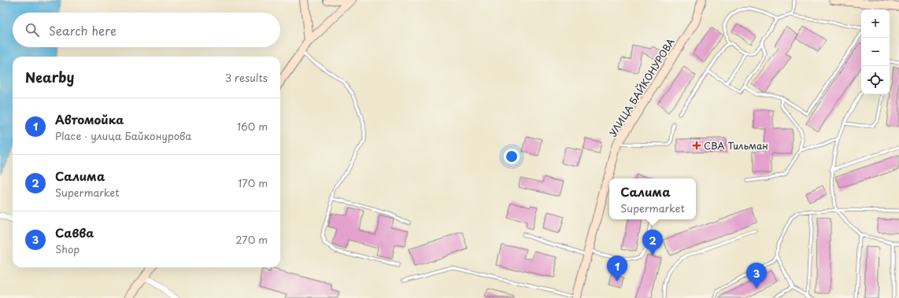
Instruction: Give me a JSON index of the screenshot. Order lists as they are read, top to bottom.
{
  "streets": {
    "street": ["УЛИЦА БАЙКОНУРОВА"]
  },
  "places": {
    "health": ["СВА Тильман"]
  },
  "page": {
    "map_buttons": ["+", "−"],
    "search": "Search here",
    "heading": ["Nearby", "3 results"],
    "list": [
      {
        "mark": "1",
        "name": "Автомойка",
        "note": "Place · улица Байконурова",
        "value": "160 m"
      },
      {
        "mark": "2",
        "name": "Салима",
        "note": "Supermarket",
        "value": "170 m"
      },
      {
        "mark": "3",
        "name": "Савва",
        "note": "Shop",
        "value": "270 m"
      }
    ],
    "popup": ["Салима", "Supermarket"],
    "pins": ["2", "1", "3"]
  }
}
